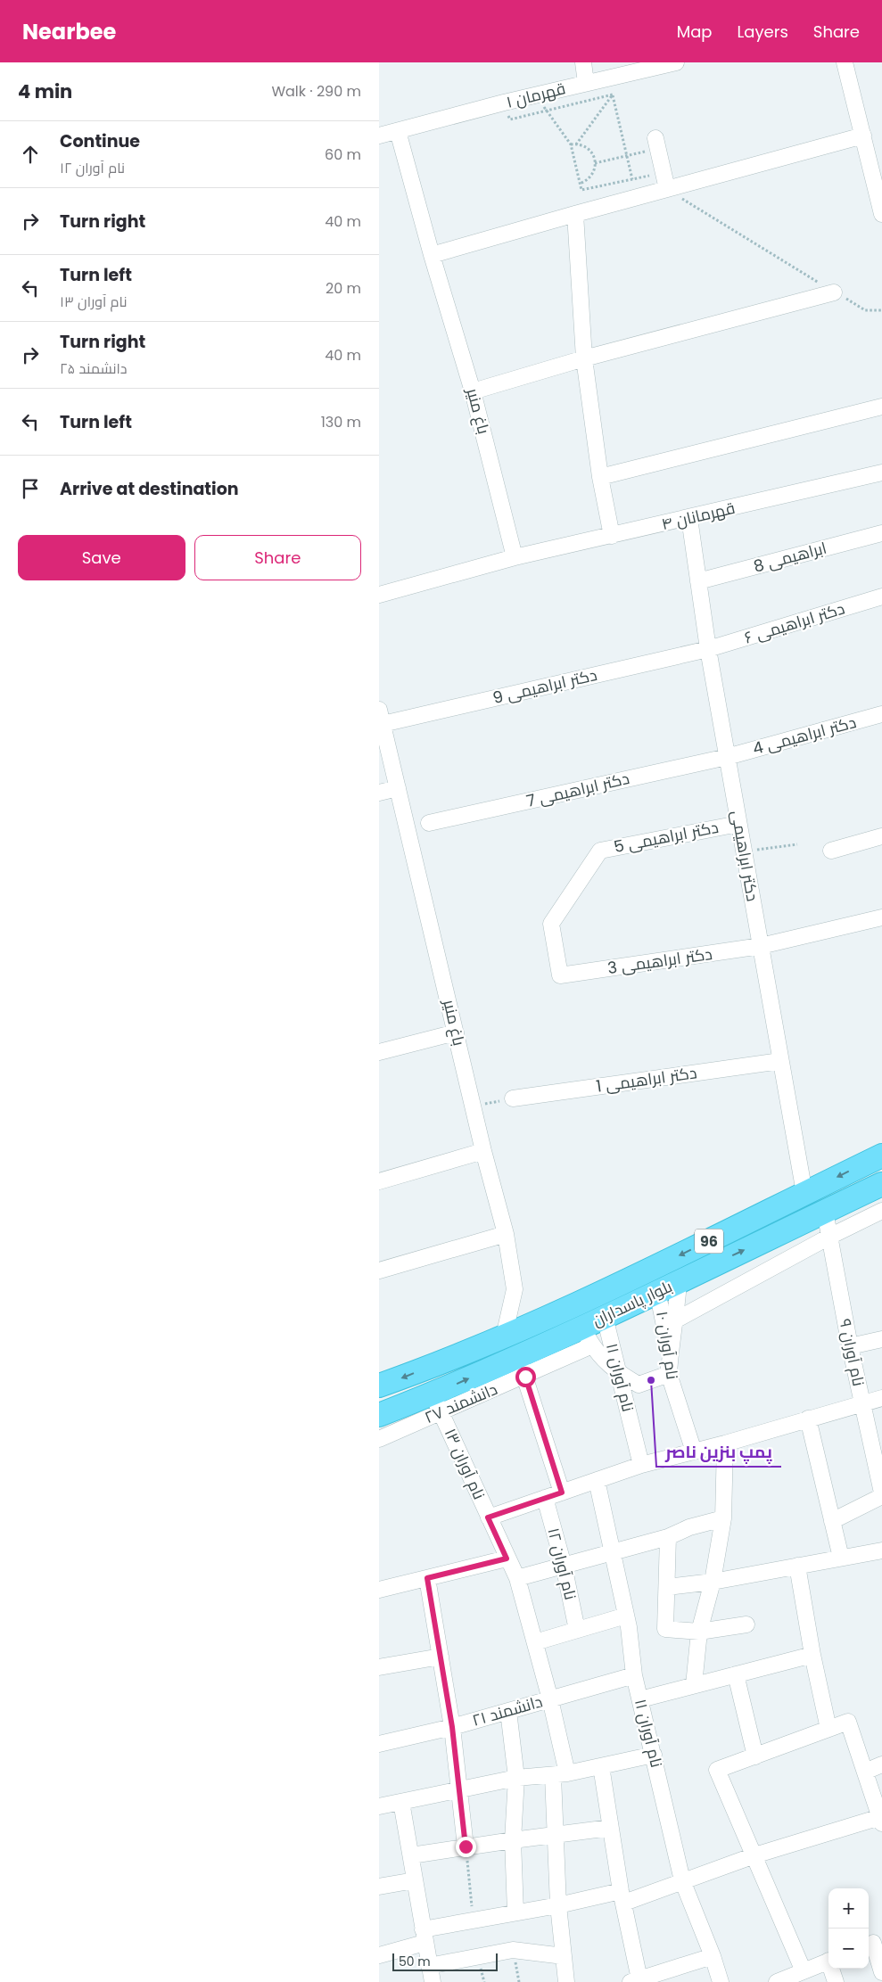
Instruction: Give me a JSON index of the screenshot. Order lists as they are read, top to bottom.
{
  "streets": {
    "highway": ["96", "بلوار پاسداران"],
    "street": [
      "قهرمان ۱",
      "باغ منیر",
      "قهرمانان ۴",
      "ابراهیمی 8",
      "دکتر ابراهیمی ۶",
      "دکتر ابراهیمی 9",
      "دکتر ابراهیمی 4",
      "دکتر ابراهیمی 7",
      "دکتر ابراهیمی 5",
      "دکتر ابراهیمی",
      "دکتر ابراهیمی 3",
      "دکتر ابراهیمی 1",
      "نام آوران ۱۰",
      "نام آوران ۹",
      "نام آوران ۱۱",
      "دانشمند ۲۷",
      "نام آوران ۱۳",
      "نام آوران ۱۲",
      "دانشمند ۲۱"
    ]
  },
  "crossings": [
    ["قهرمان ۱", "باغ منیر"],
    ["باغ منیر", "قهرمانان ۴"],
    ["باغ منیر", "دکتر ابراهیمی 9"],
    ["باغ منیر", "بلوار پاسداران"],
    ["قهرمانان ۴", "دکتر ابراهیمی"],
    ["ابراهیمی 8", "دکتر ابراهیمی"],
    ["دکتر ابراهیمی ۶", "دکتر ابراهیمی 9"],
    ["دکتر ابراهیمی ۶", "دکتر ابراهیمی"],
    ["دکتر ابراهیمی 9", "دکتر ابراهیمی"],
    ["دکتر ابراهیمی 4", "دکتر ابراهیمی 7"],
    ["دکتر ابراهیمی 4", "دکتر ابراهیمی"],
    ["دکتر ابراهیمی 7", "دکتر ابراهیمی"],
    ["دکتر ابراهیمی 5", "دکتر ابراهیمی"],
    ["دکتر ابراهیمی 5", "دکتر ابراهیمی 3"],
    ["دکتر ابراهیمی", "دکتر ابراهیمی 3"],
    ["دکتر ابراهیمی", "دکتر ابراهیمی 1"],
    ["دکتر ابراهیمی", "بلوار پاسداران"],
    ["بلوار پاسداران", "نام آوران ۱۰"],
    ["بلوار پاسداران", "نام آوران ۹"],
    ["بلوار پاسداران", "نام آوران ۱۱"],
    ["بلوار پاسداران", "دانشمند ۲۷"],
    ["بلوار پاسداران", "نام آوران ۱۳"],
    ["نام آوران ۱۱", "دانشمند ۲۱"],
    ["دانشمند ۲۷", "نام آوران ۱۳"],
    ["نام آوران ۱۳", "دانشمند ۲۱"]
  ],
  "places": ["پمپ بنزین ناصر"],
  "scale_bar": "50 m",
  "page": {
    "header": "Nearbee",
    "nav": ["Map", "Layers", "Share"],
    "heading": ["4 min", "Walk · 290 m"],
    "list": [
      ["Continue", "نام آوران ۱۲", "60 m"],
      ["Turn right", "40 m"],
      ["Turn left", "نام آوران ۱۳", "20 m"],
      ["Turn right", "دانشمند ۲۵", "40 m"],
      ["Turn left", "130 m"],
      "Arrive at destination"
    ],
    "buttons": ["Save", "Share"],
    "map_buttons": ["+", "−"],
    "scale": "50 m"
  }
}
